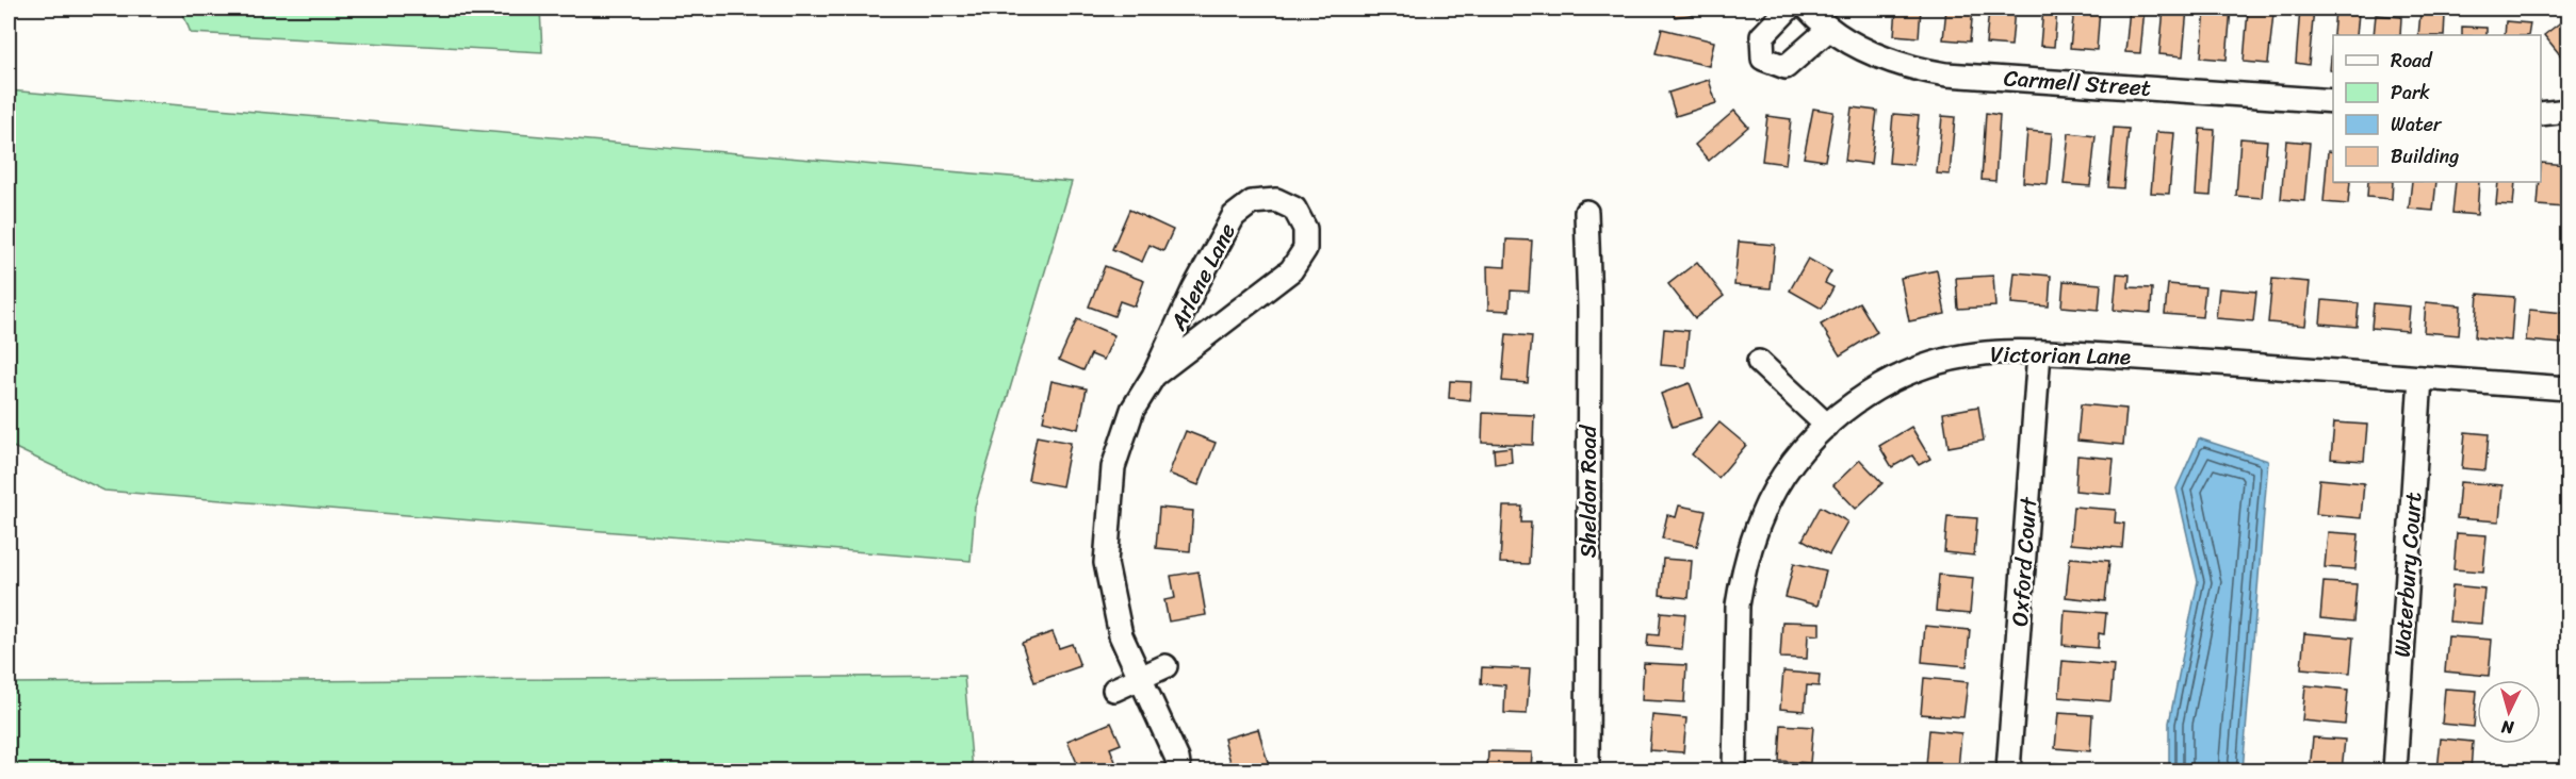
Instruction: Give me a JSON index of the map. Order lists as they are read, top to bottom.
{
  "streets": {
    "street": [
      "Carmell Street",
      "Arlene Lane",
      "Victorian Lane",
      "Sheldon Road",
      "Oxford Court",
      "Waterbury Court"
    ]
  },
  "crossings": [
    ["Victorian Lane", "Oxford Court"],
    ["Victorian Lane", "Waterbury Court"]
  ],
  "legend": [
    "Road",
    "Park",
    "Water",
    "Building"
  ],
  "north": "bottom"
}
